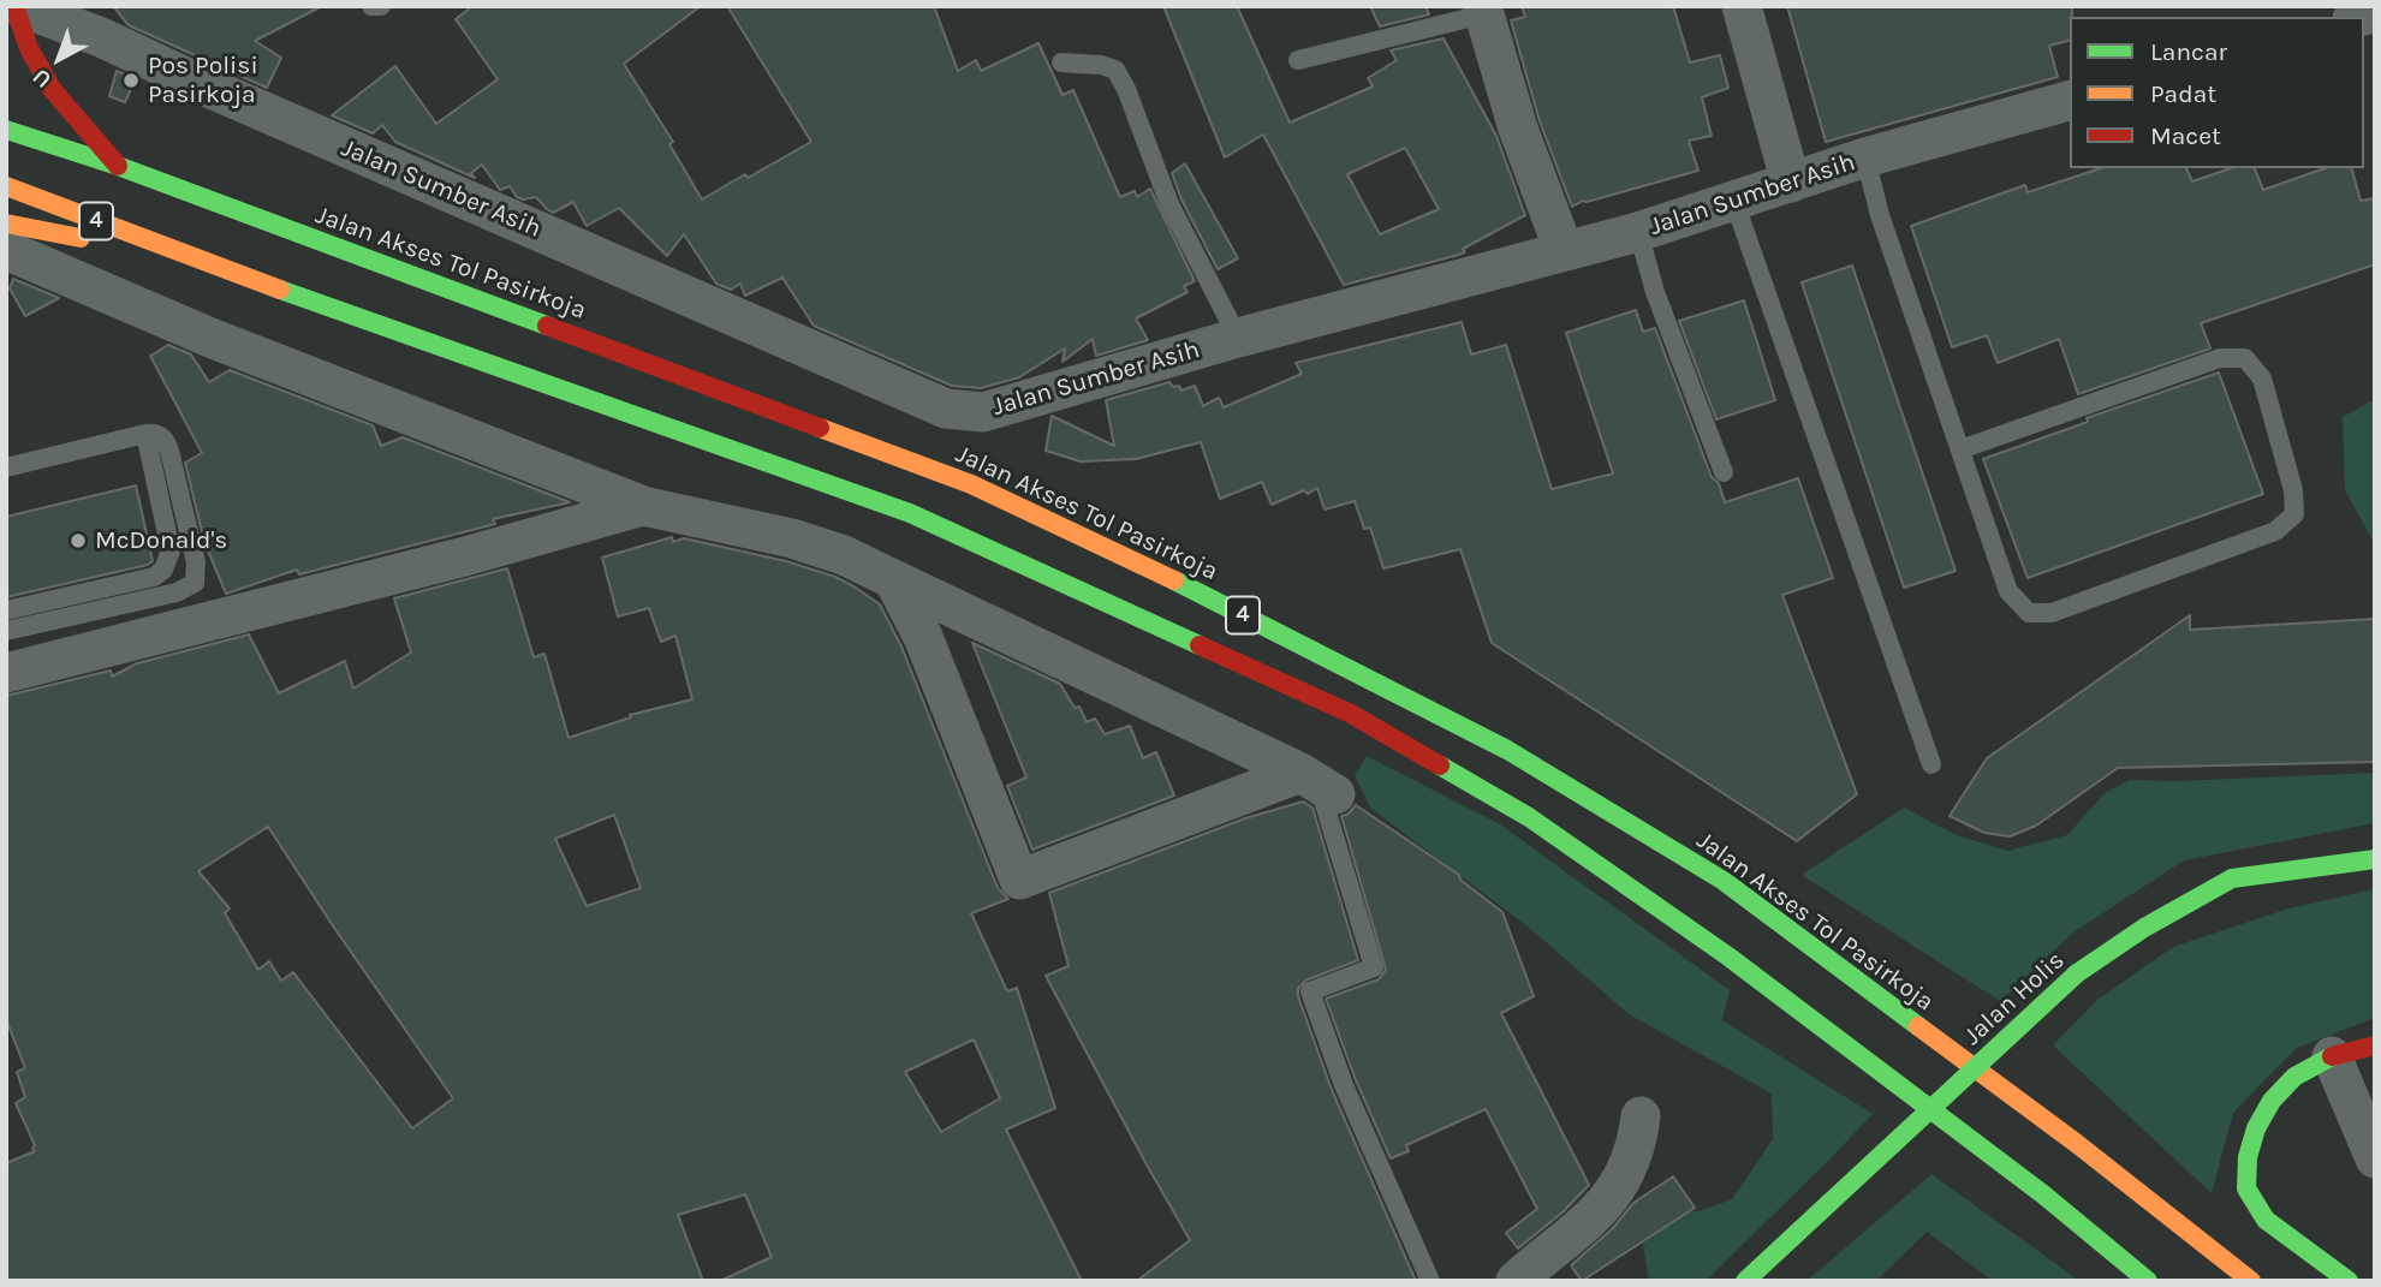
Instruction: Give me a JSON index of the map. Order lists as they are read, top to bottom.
{
  "streets": {
    "main road": ["4", "Jalan Akses Tol Pasirkoja", "Jalan Holis"],
    "street": ["Jalan Sumber Asih"]
  },
  "places": ["Pos Polisi Pasirkoja", "McDonald's"],
  "legend": ["Lancar", "Padat", "Macet"],
  "north": "bottom left"
}
